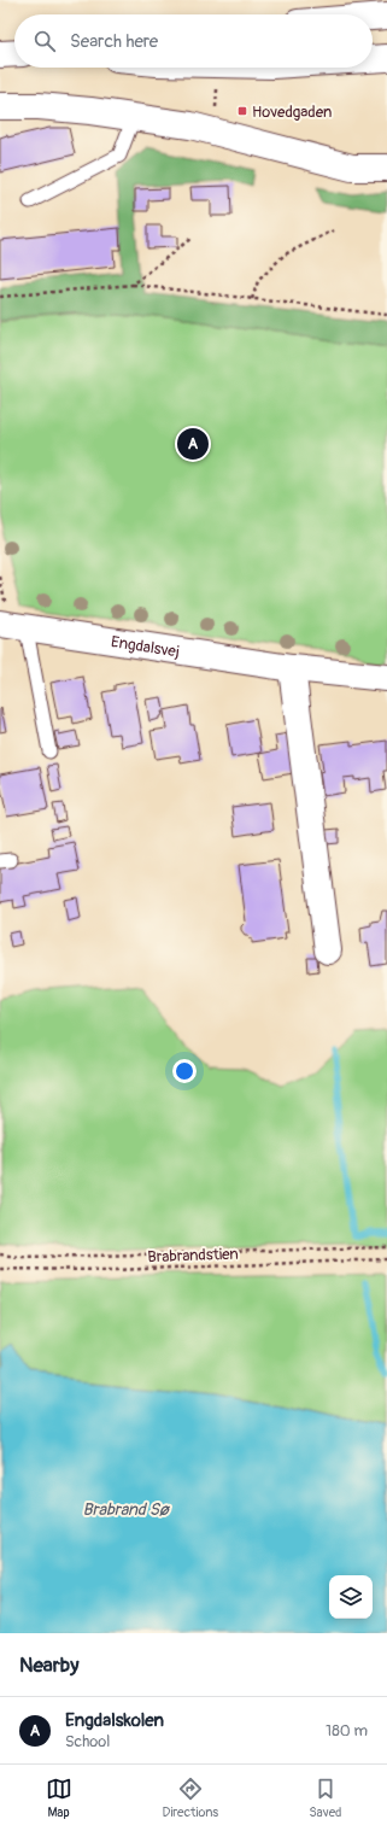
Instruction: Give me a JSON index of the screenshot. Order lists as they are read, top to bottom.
{
  "streets": {
    "street": ["Engdalsvej"],
    "path": ["Brabrandstien"]
  },
  "water": ["Brabrand Sø"],
  "places": {
    "transit": ["Hovedgaden"]
  },
  "page": {
    "search": "Search here",
    "pins": "A",
    "heading": "Nearby",
    "list": [
      {
        "mark": "A",
        "name": "Engdalskolen",
        "note": "School",
        "value": "180 m"
      }
    ],
    "nav": ["Map", "Directions", "Saved"]
  }
}
